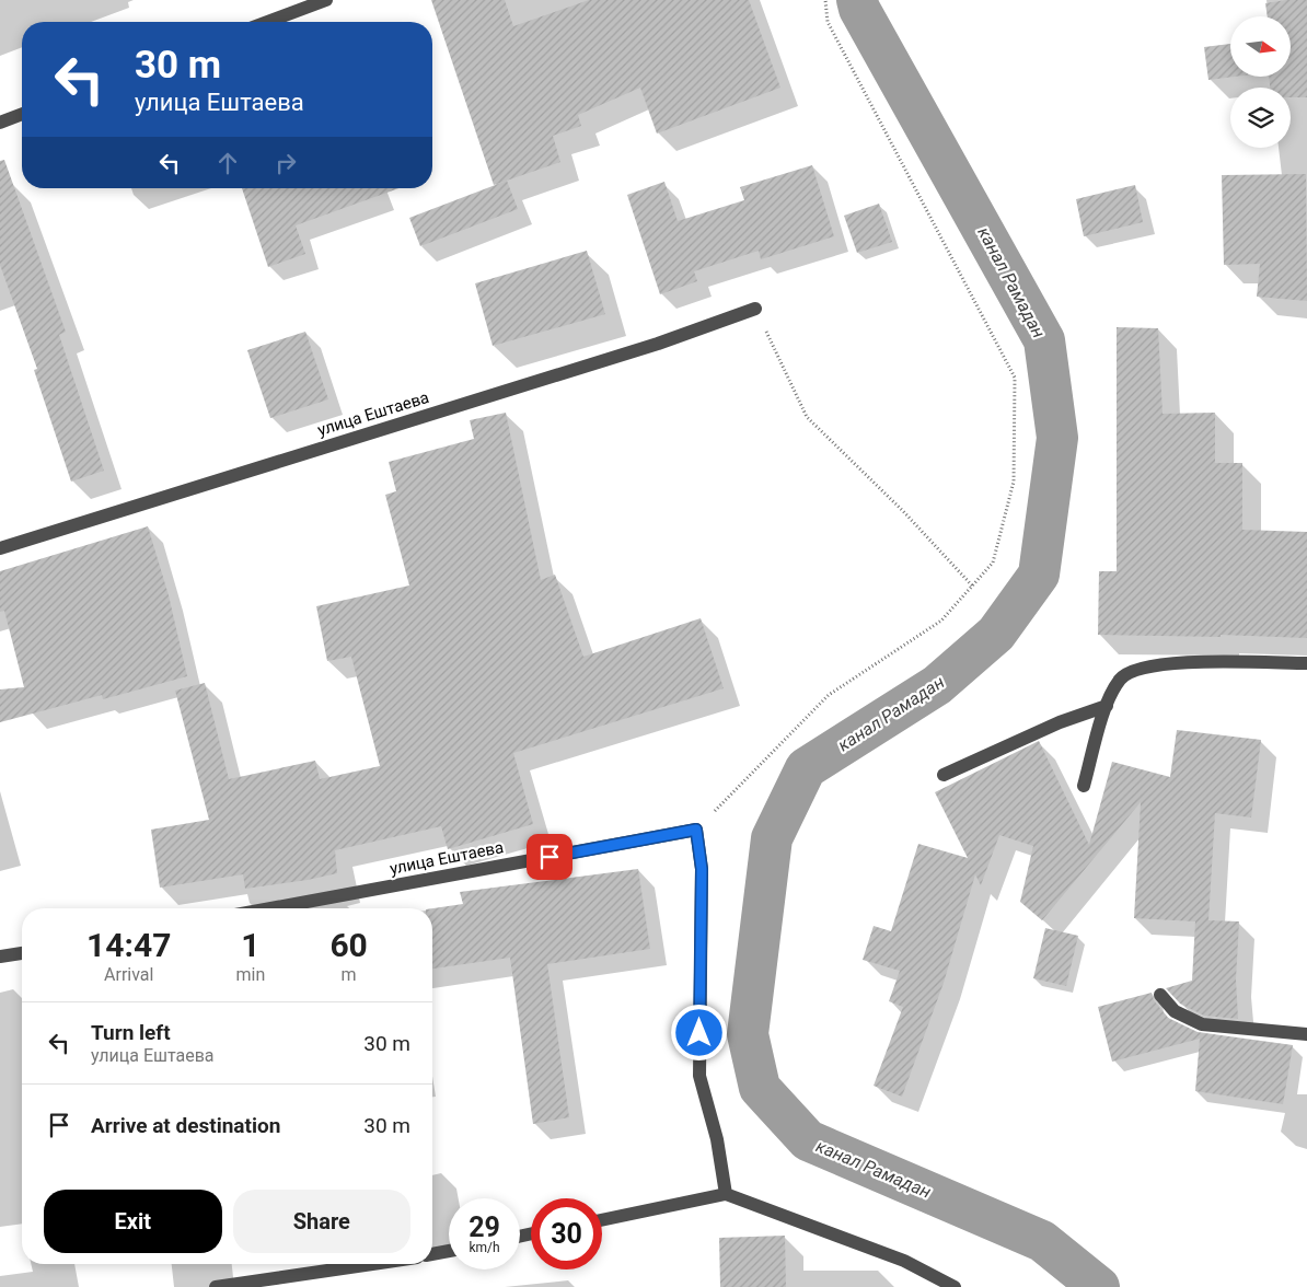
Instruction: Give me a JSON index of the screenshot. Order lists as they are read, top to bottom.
{
  "streets": {
    "street": ["улица Ештаева"]
  },
  "water": ["канал Рамадан"],
  "north": "right",
  "page": {
    "turn": ["30 m", "улица Ештаева"],
    "eta": [
      "14:47",
      "Arrival",
      "1",
      "min",
      "60",
      "m"
    ],
    "list": [
      {
        "name": "Turn left",
        "note": "улица Ештаева",
        "value": "30 m"
      },
      {
        "name": "Arrive at destination",
        "value": "30 m"
      }
    ],
    "buttons": ["Exit", "Share"],
    "speed": "29 km/h",
    "limit": "30"
  }
}
